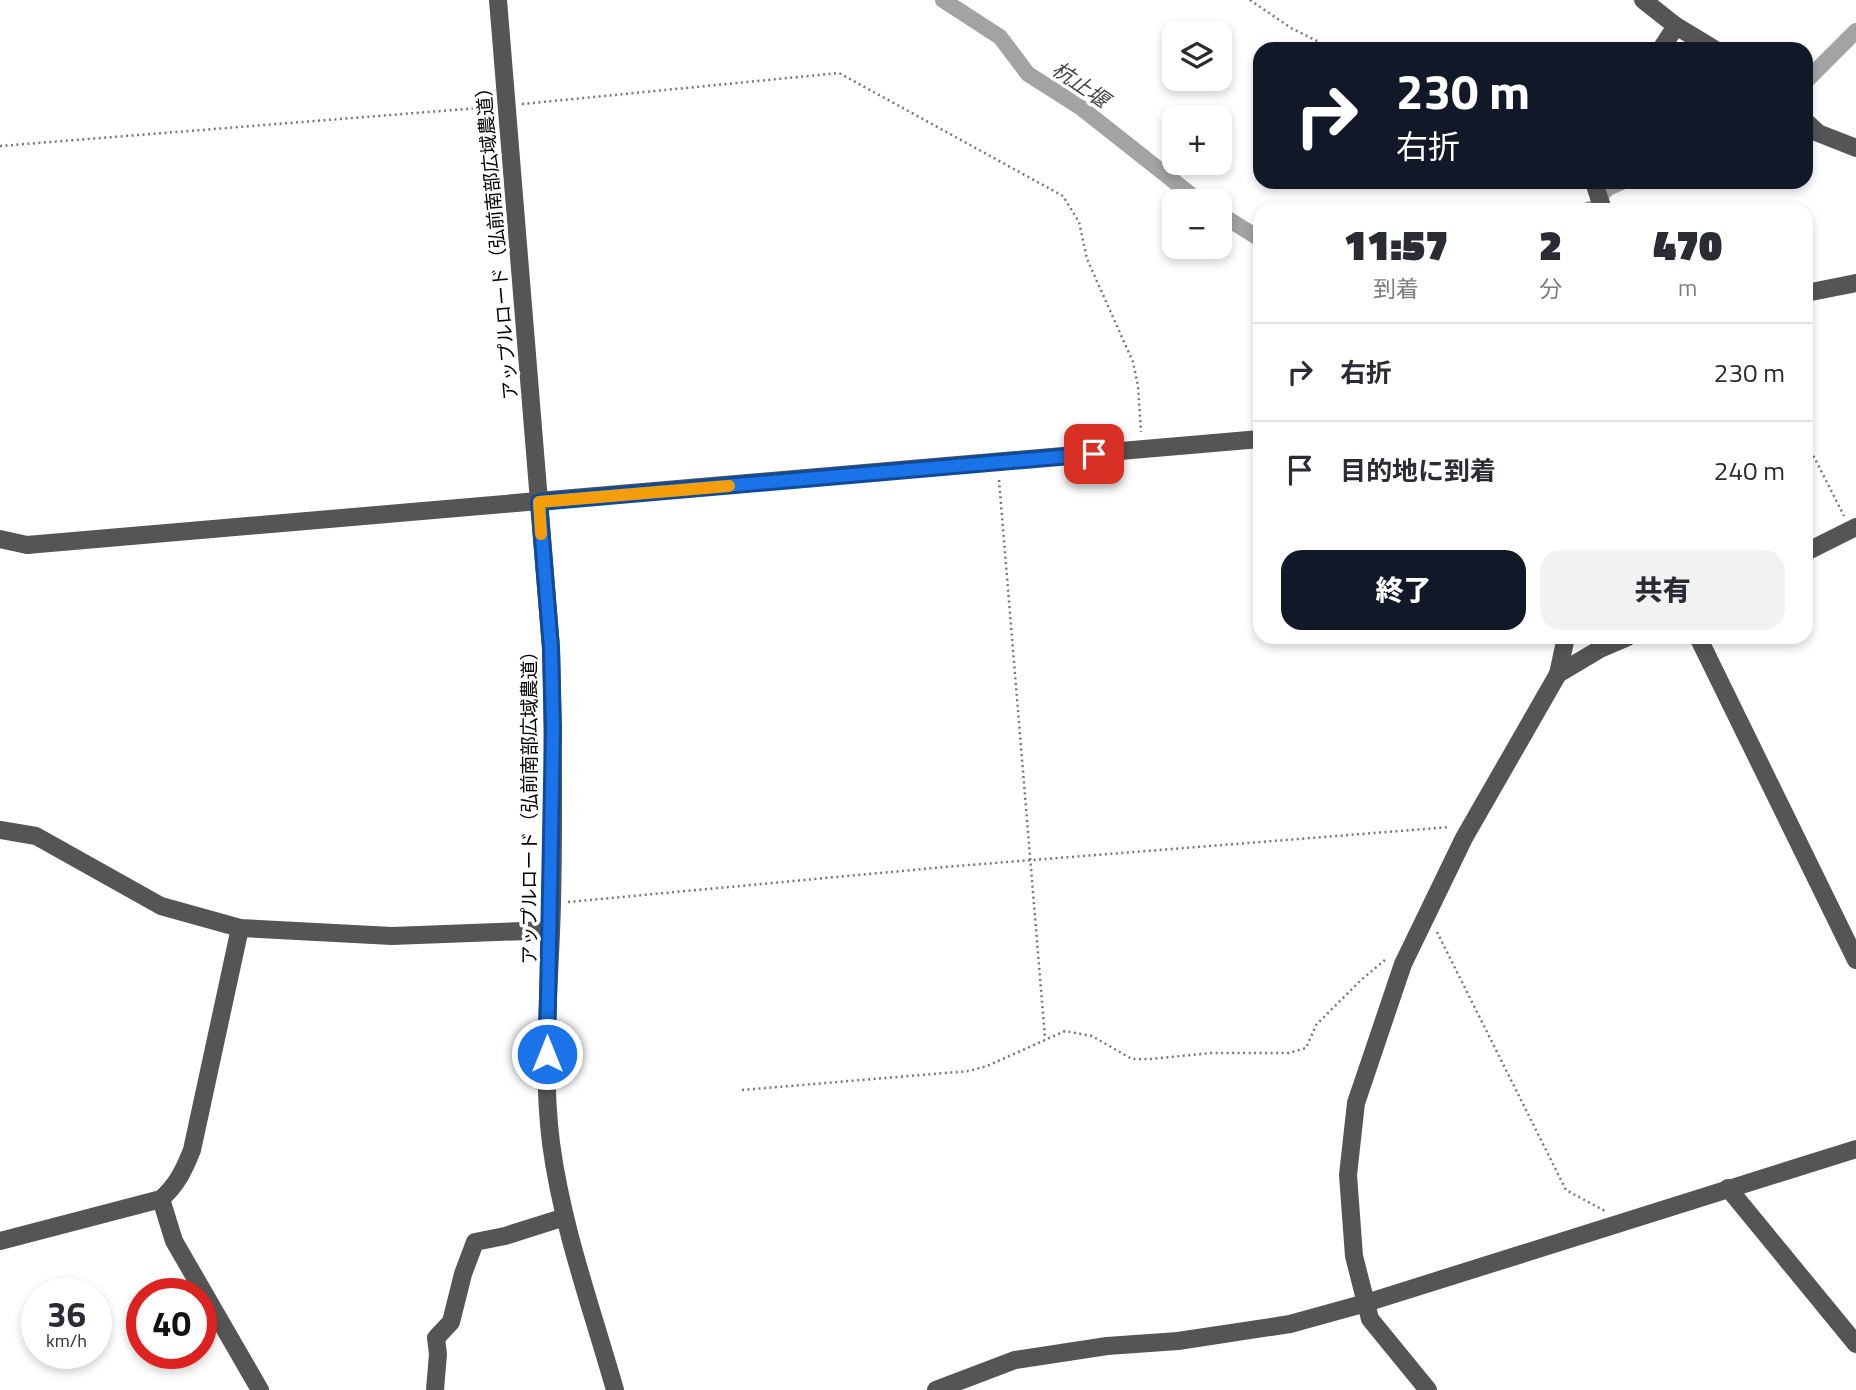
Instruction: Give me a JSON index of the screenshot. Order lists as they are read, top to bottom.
{
  "streets": {
    "street": ["アップルロード（弘前南部広域農道）"]
  },
  "water": ["杭止堰"],
  "page": {
    "map_buttons": ["+", "−"],
    "turn": ["230 m", "右折"],
    "eta": [
      "11:57",
      "到着",
      "2",
      "分",
      "470",
      "m"
    ],
    "list": [
      {
        "name": "右折",
        "value": "230 m"
      },
      {
        "name": "目的地に到着",
        "value": "240 m"
      }
    ],
    "buttons": ["終了", "共有"],
    "speed": "36 km/h",
    "limit": "40"
  }
}
